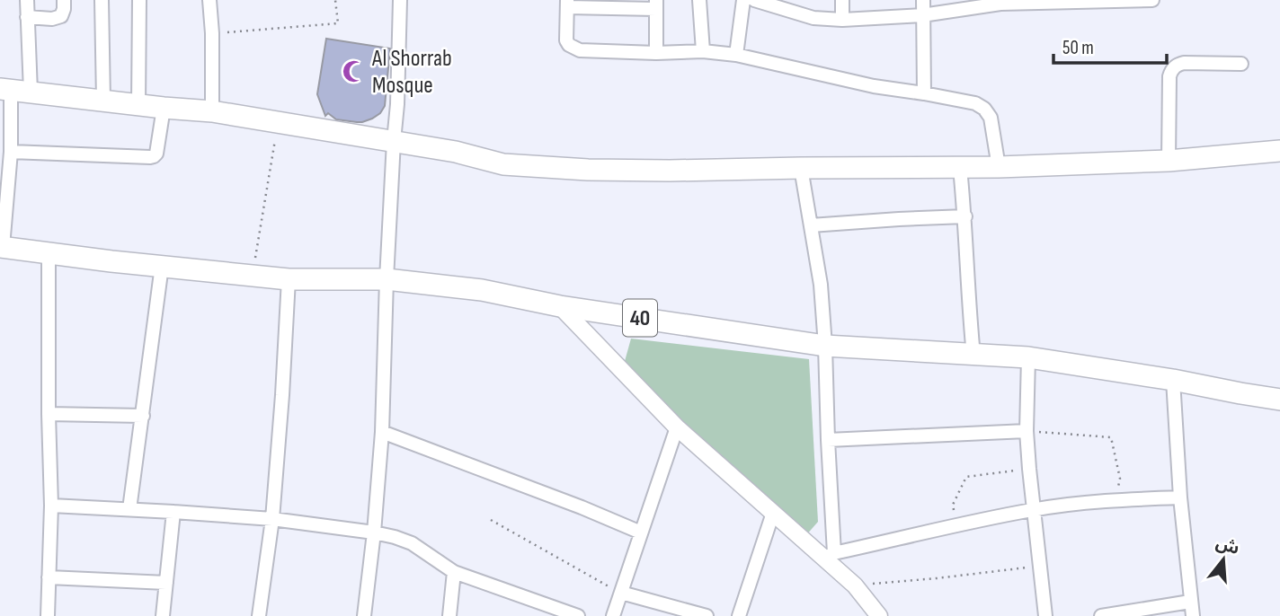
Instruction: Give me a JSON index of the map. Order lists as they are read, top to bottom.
{
  "streets": {
    "highway": ["40"]
  },
  "places": {
    "mosque": ["Al Shorrab Mosque"]
  },
  "scale_bar": "50 m",
  "north": "top"
}
